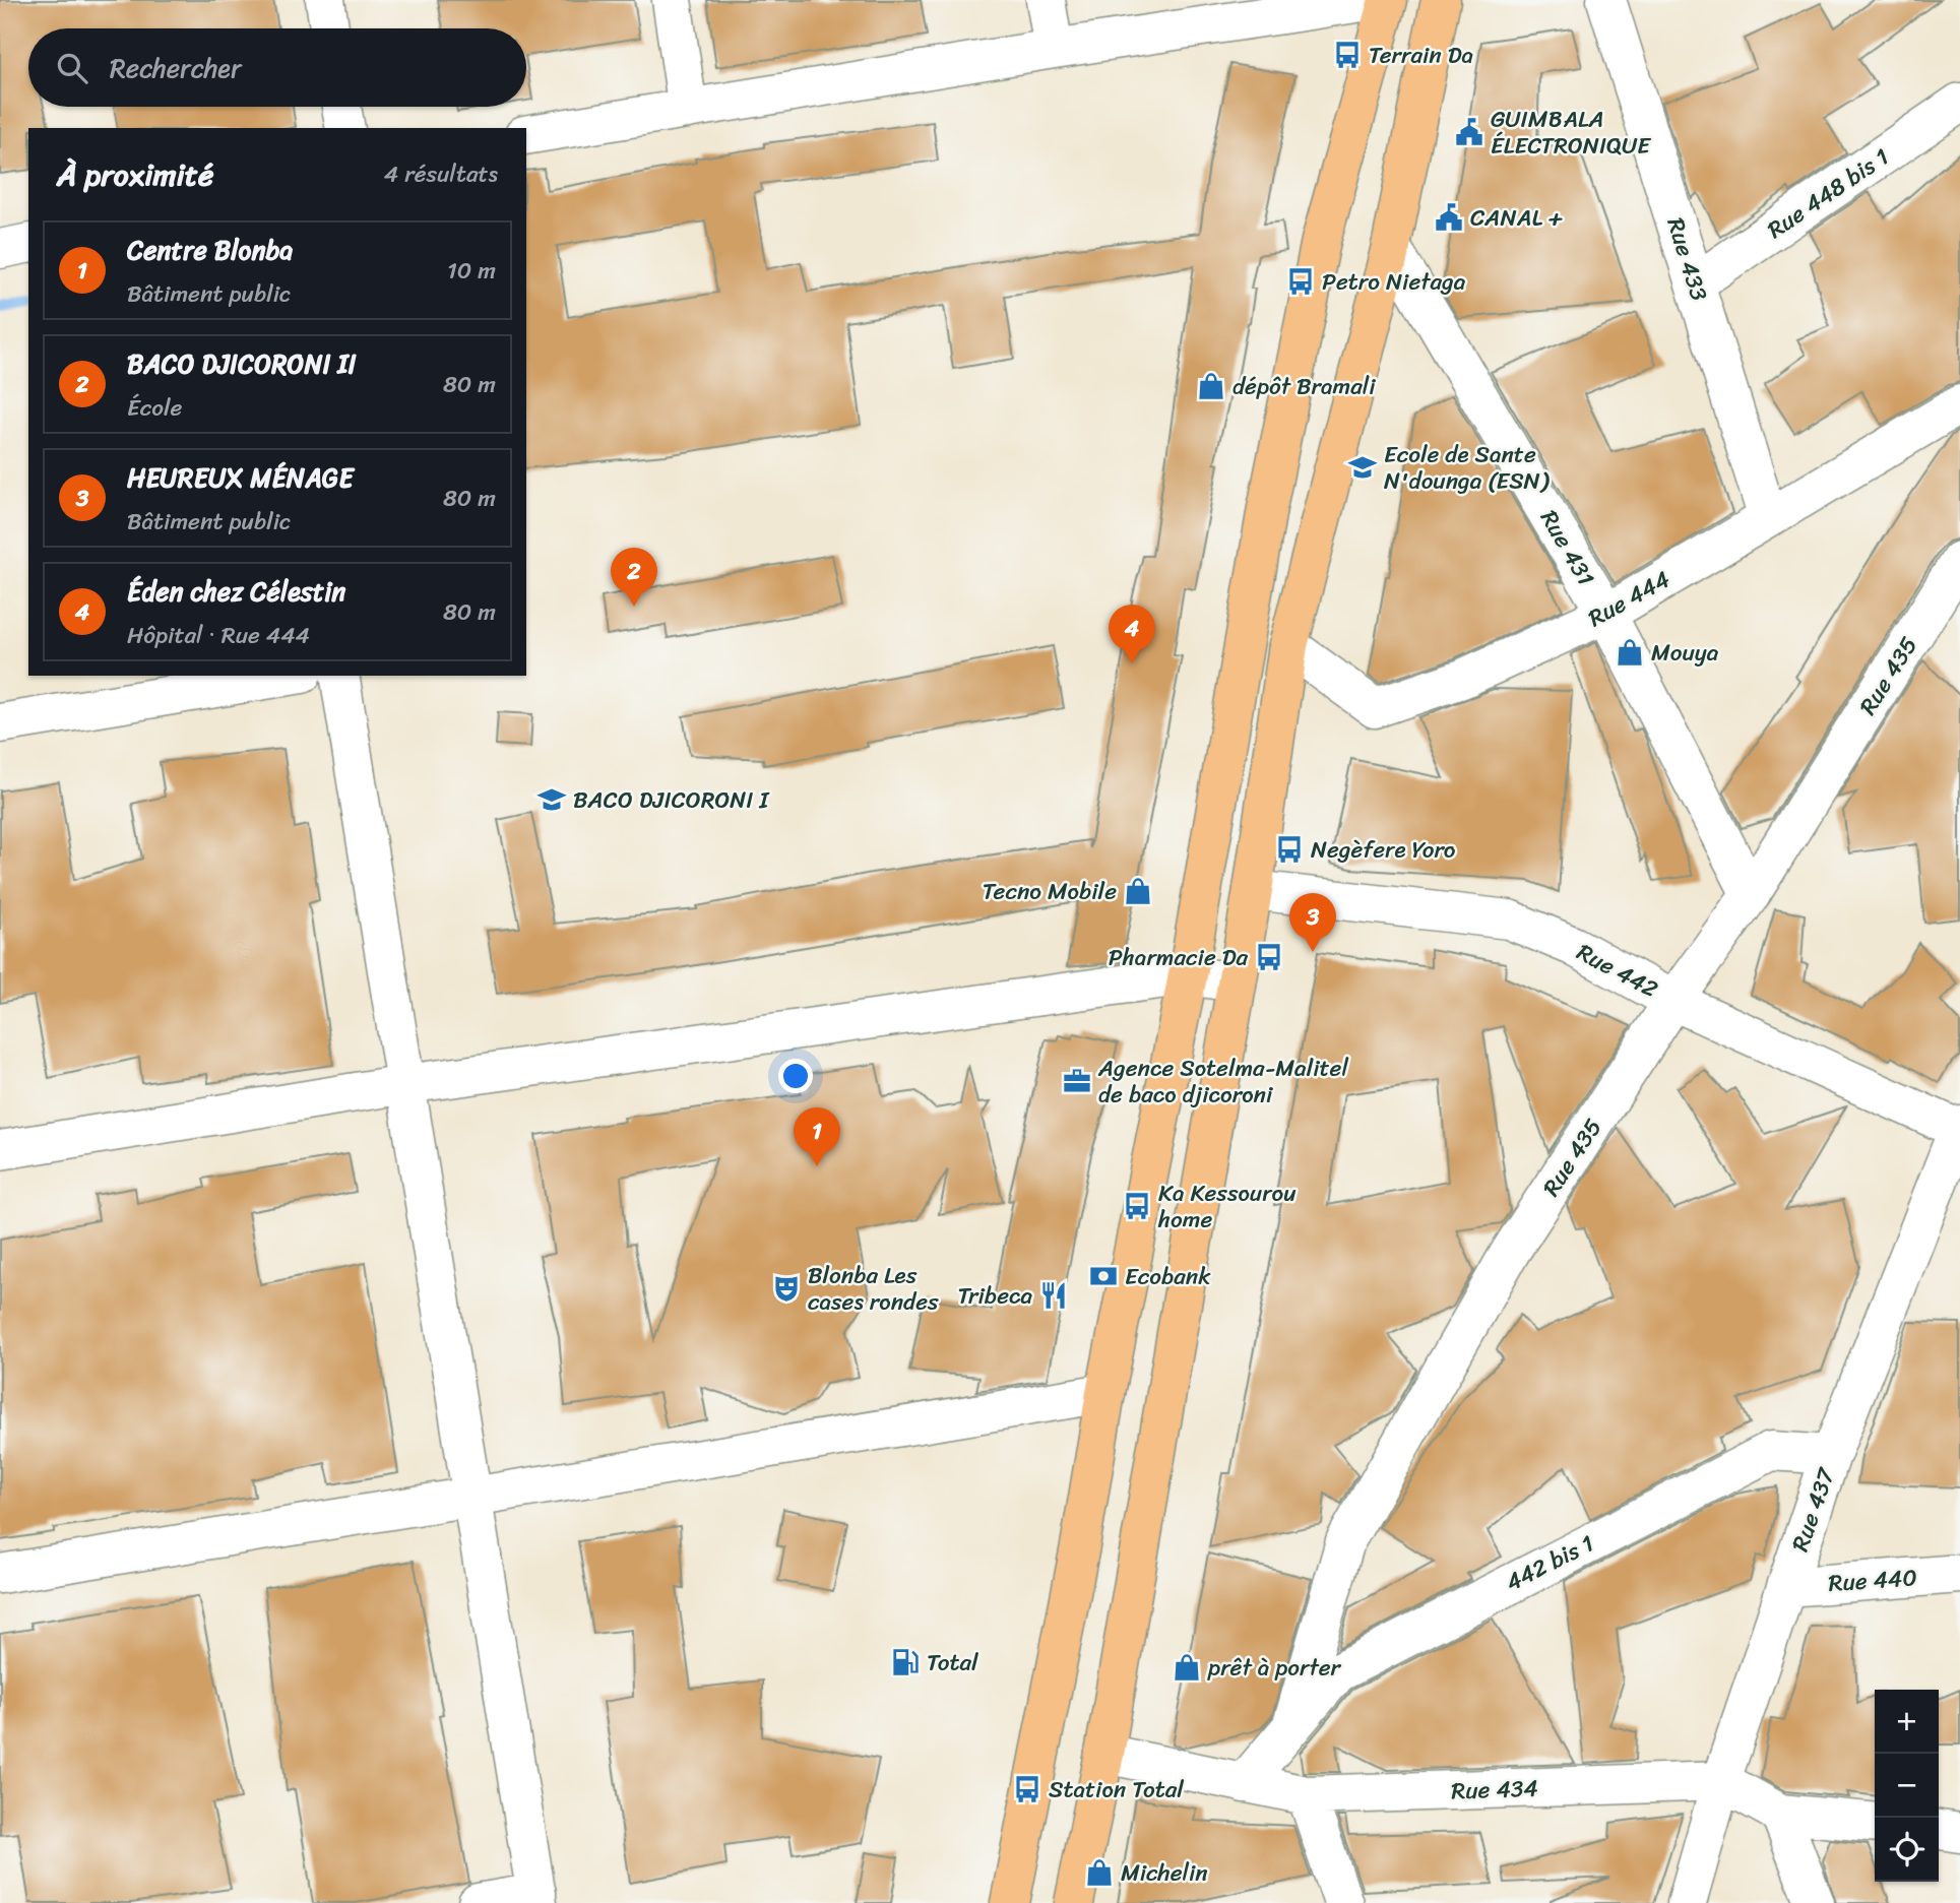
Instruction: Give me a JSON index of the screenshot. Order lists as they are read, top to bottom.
{
  "streets": {
    "street": [
      "Rue 448 bis 1",
      "Rue 433",
      "Rue 431",
      "Rue 444",
      "Rue 435",
      "Rue 442",
      "Rue 437",
      "442 bis 1",
      "Rue 440",
      "Rue 434"
    ]
  },
  "crossings": [
    ["Rue 448 bis 1", "Rue 433"],
    ["Rue 433", "Rue 444"],
    ["Rue 431", "Rue 444"],
    ["Rue 431", "Rue 435"],
    ["Rue 435", "Rue 442"],
    ["Rue 435", "442 bis 1"],
    ["Rue 435", "Rue 434"],
    ["Rue 442", "Rue 437"],
    ["Rue 437", "442 bis 1"],
    ["Rue 437", "Rue 440"],
    ["Rue 437", "Rue 434"]
  ],
  "places": {
    "bus stop": [
      "Terrain Da",
      "Petro Nietaga",
      "Negèfere Yoro",
      "Pharmacie Da",
      "Ka Kessourou home",
      "Station Total"
    ],
    "public building": ["GUIMBALA ÉLECTRONIQUE", "CANAL +"],
    "shop": [
      "dépôt Bramali",
      "Mouya",
      "Tecno Mobile",
      "prêt à porter",
      "Michelin"
    ],
    "school or university": ["Ecole de Sante N'dounga (ESN)", "BACO DJICORONI I"],
    "office": ["Agence Sotelma-Malitel de baco djicoroni"],
    "bank": ["Ecobank"],
    "theatre": ["Blonba Les cases rondes"],
    "restaurant": ["Tribeca"],
    "fuel station": ["Total"]
  },
  "page": {
    "search": "Rechercher",
    "heading": ["À proximité", "4 résultats"],
    "list": [
      {
        "mark": "1",
        "name": "Centre Blonba",
        "note": "Bâtiment public",
        "value": "10 m"
      },
      {
        "mark": "2",
        "name": "BACO DJICORONI II",
        "note": "École",
        "value": "80 m"
      },
      {
        "mark": "3",
        "name": "HEUREUX MÉNAGE",
        "note": "Bâtiment public",
        "value": "80 m"
      },
      {
        "mark": "4",
        "name": "Éden chez Célestin",
        "note": "Hôpital · Rue 444",
        "value": "80 m"
      }
    ],
    "pins": [
      "2",
      "4",
      "3",
      "1"
    ],
    "map_buttons": ["+", "−"]
  }
}
